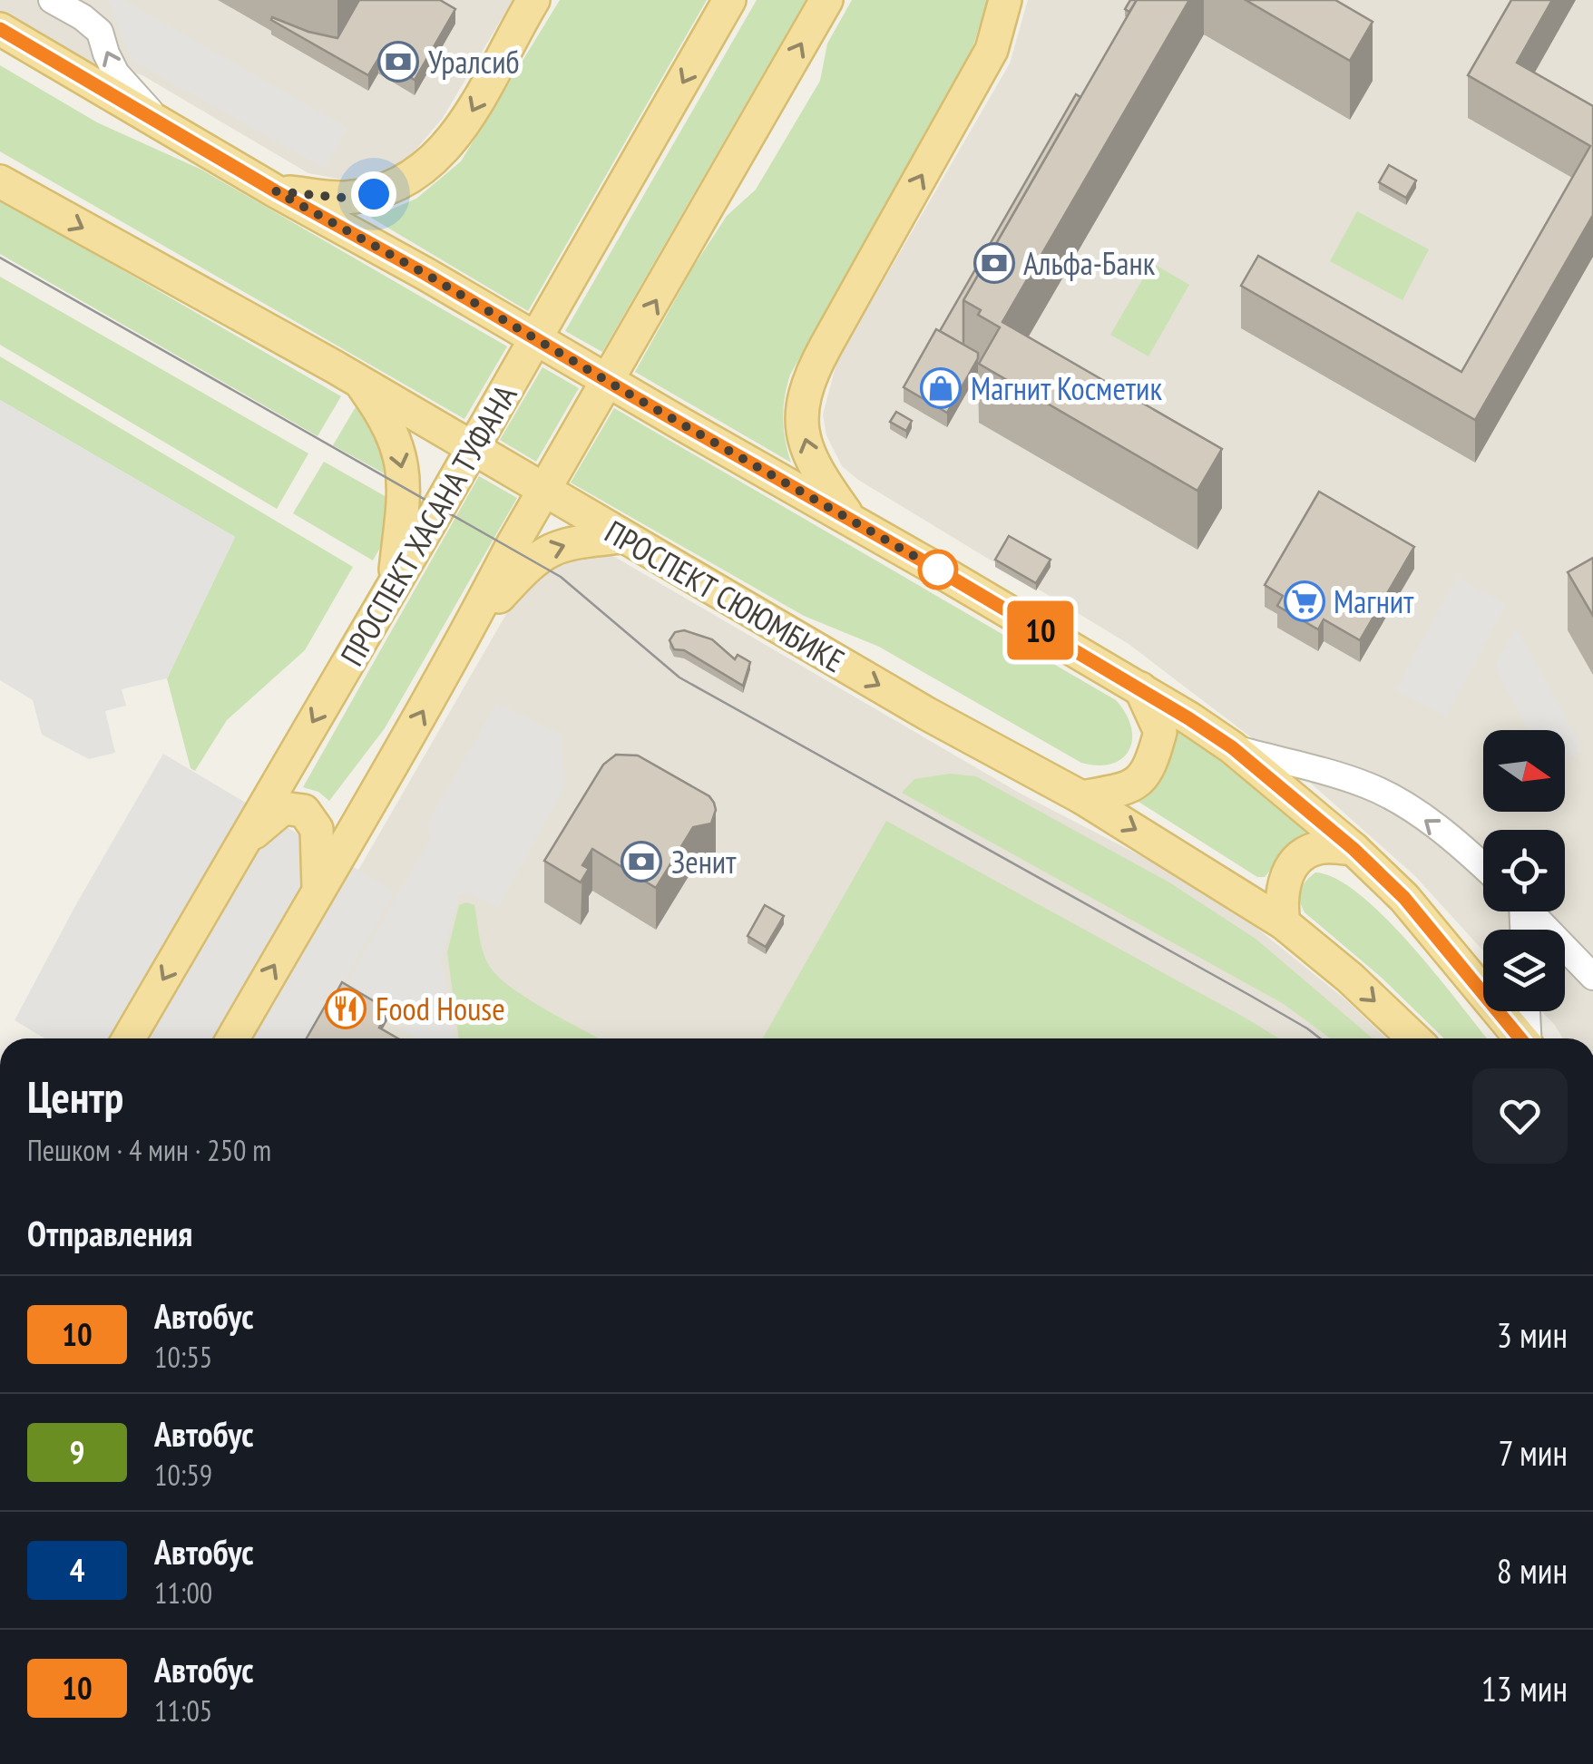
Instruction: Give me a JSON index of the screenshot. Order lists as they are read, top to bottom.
{
  "streets": {
    "main road": ["ПРОСПЕКТ ХАСАНА ТУФАНА", "ПРОСПЕКТ СЮЮМБИКЕ"]
  },
  "crossings": [
    ["ПРОСПЕКТ ХАСАНА ТУФАНА", "ПРОСПЕКТ СЮЮМБИКЕ"]
  ],
  "places": {
    "bank": ["Уралсиб", "Альфа-Банк", "Зенит"],
    "shop": ["Магнит Косметик"],
    "supermarket": ["Магнит"],
    "restaurant": ["Food House"]
  },
  "lines": ["bus line 10"],
  "north": "right",
  "page": {
    "on_map": "10",
    "heading": [
      ["Центр", "Пешком · 4 мин · 250 m"],
      "Отправления"
    ],
    "list": [
      {
        "mark": "10",
        "name": "Автобус",
        "note": "10:55",
        "value": "3 мин"
      },
      {
        "mark": "9",
        "name": "Автобус",
        "note": "10:59",
        "value": "7 мин"
      },
      {
        "mark": "4",
        "name": "Автобус",
        "note": "11:00",
        "value": "8 мин"
      },
      {
        "mark": "10",
        "name": "Автобус",
        "note": "11:05",
        "value": "13 мин"
      }
    ]
  }
}
